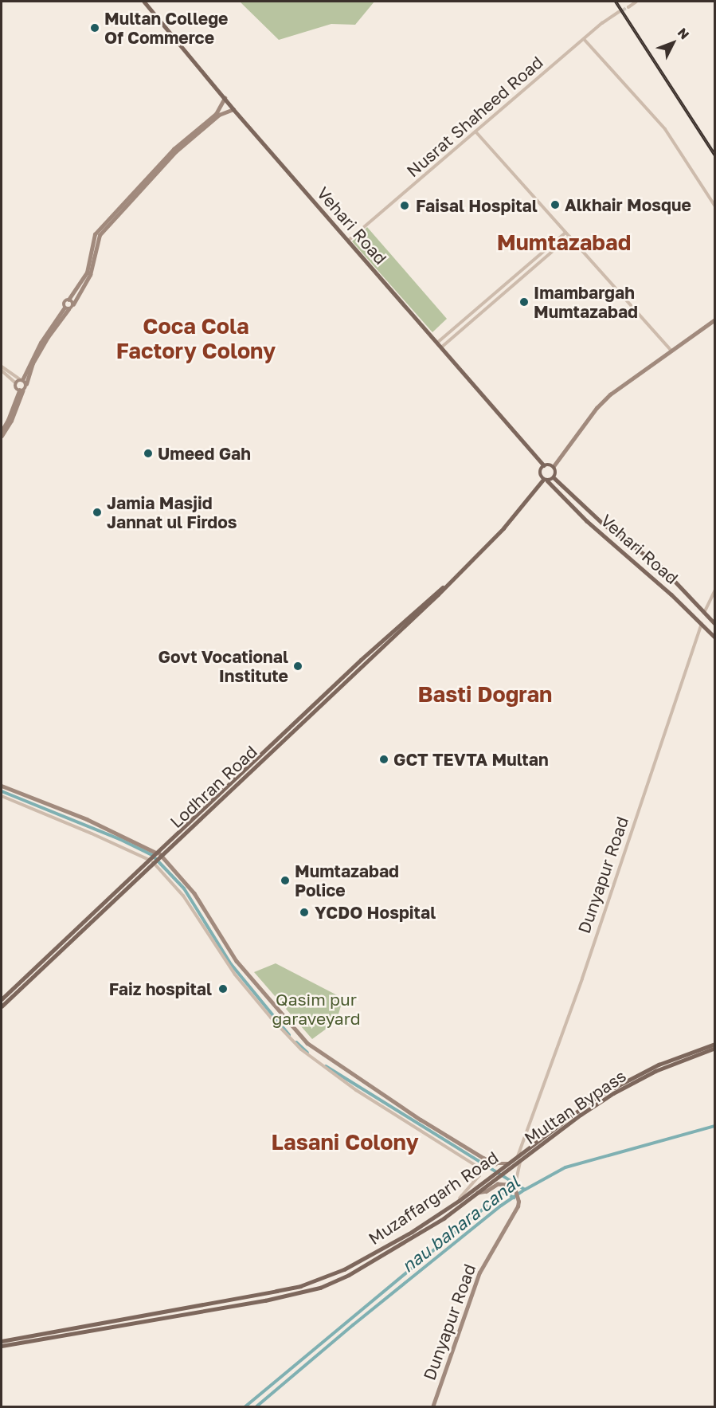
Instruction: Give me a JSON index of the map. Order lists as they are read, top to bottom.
{
  "streets": {
    "main road": [
      "Vehari Road",
      "Lodhran Road",
      "Dunyapur Road",
      "Multan Bypass",
      "Muzaffargarh Road"
    ],
    "street": ["Nusrat Shaheed Road"]
  },
  "crossings": [
    ["Nusrat Shaheed Road", "Vehari Road"],
    ["Vehari Road", "Lodhran Road"],
    ["Vehari Road", "Dunyapur Road"],
    ["Dunyapur Road", "Muzaffargarh Road"],
    ["Multan Bypass", "Muzaffargarh Road"]
  ],
  "districts": [
    "Mumtazabad",
    "Coca Cola Factory Colony",
    "Basti Dogran",
    "Lasani Colony"
  ],
  "water": ["nau bahara canal"],
  "parks": ["Qasim pur garaveyard"],
  "places": [
    "Multan College Of Commerce",
    "Alkhair Mosque",
    "Faisal Hospital",
    "Imambargah Mumtazabad",
    "Umeed Gah",
    "Jamia Masjid Jannat ul Firdos",
    "Govt Vocational Institute",
    "GCT TEVTA Multan",
    "Mumtazabad Police",
    "YCDO Hospital",
    "Faiz hospital"
  ],
  "north": "top right"
}
